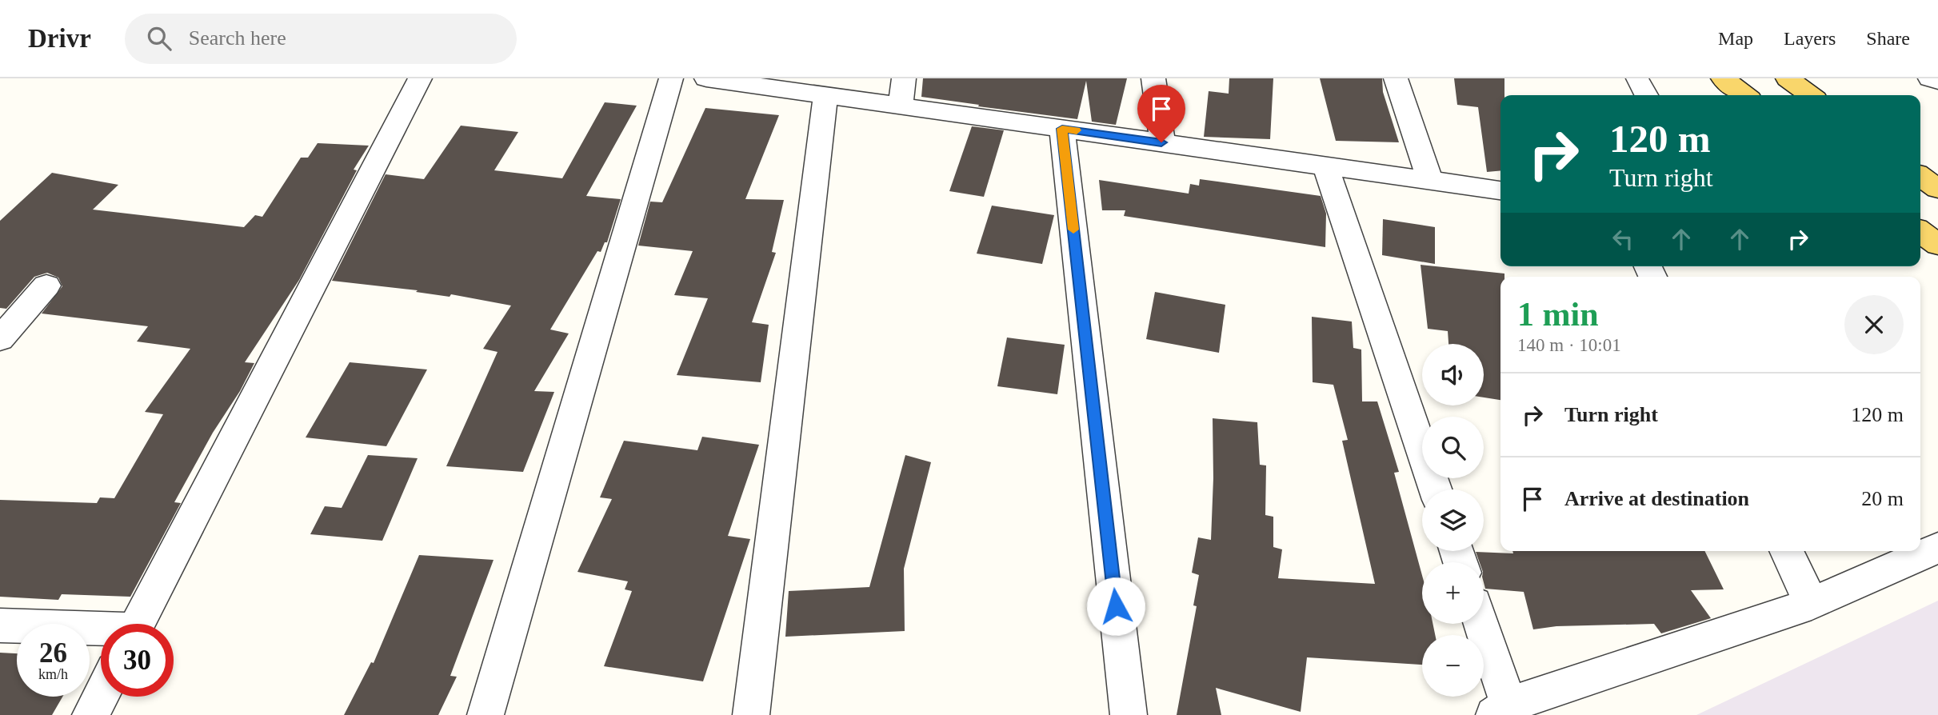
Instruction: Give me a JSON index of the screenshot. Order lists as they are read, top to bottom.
{
  "page": {
    "header": "Drivr",
    "search": "Search here",
    "nav": ["Map", "Layers", "Share"],
    "turn": ["120 m", "Turn right"],
    "heading": ["1 min", "140 m · 10:01"],
    "map_buttons": ["+", "−"],
    "list": [
      {
        "name": "Turn right",
        "value": "120 m"
      },
      {
        "name": "Arrive at destination",
        "value": "20 m"
      }
    ],
    "speed": "26 km/h",
    "limit": "30"
  }
}
